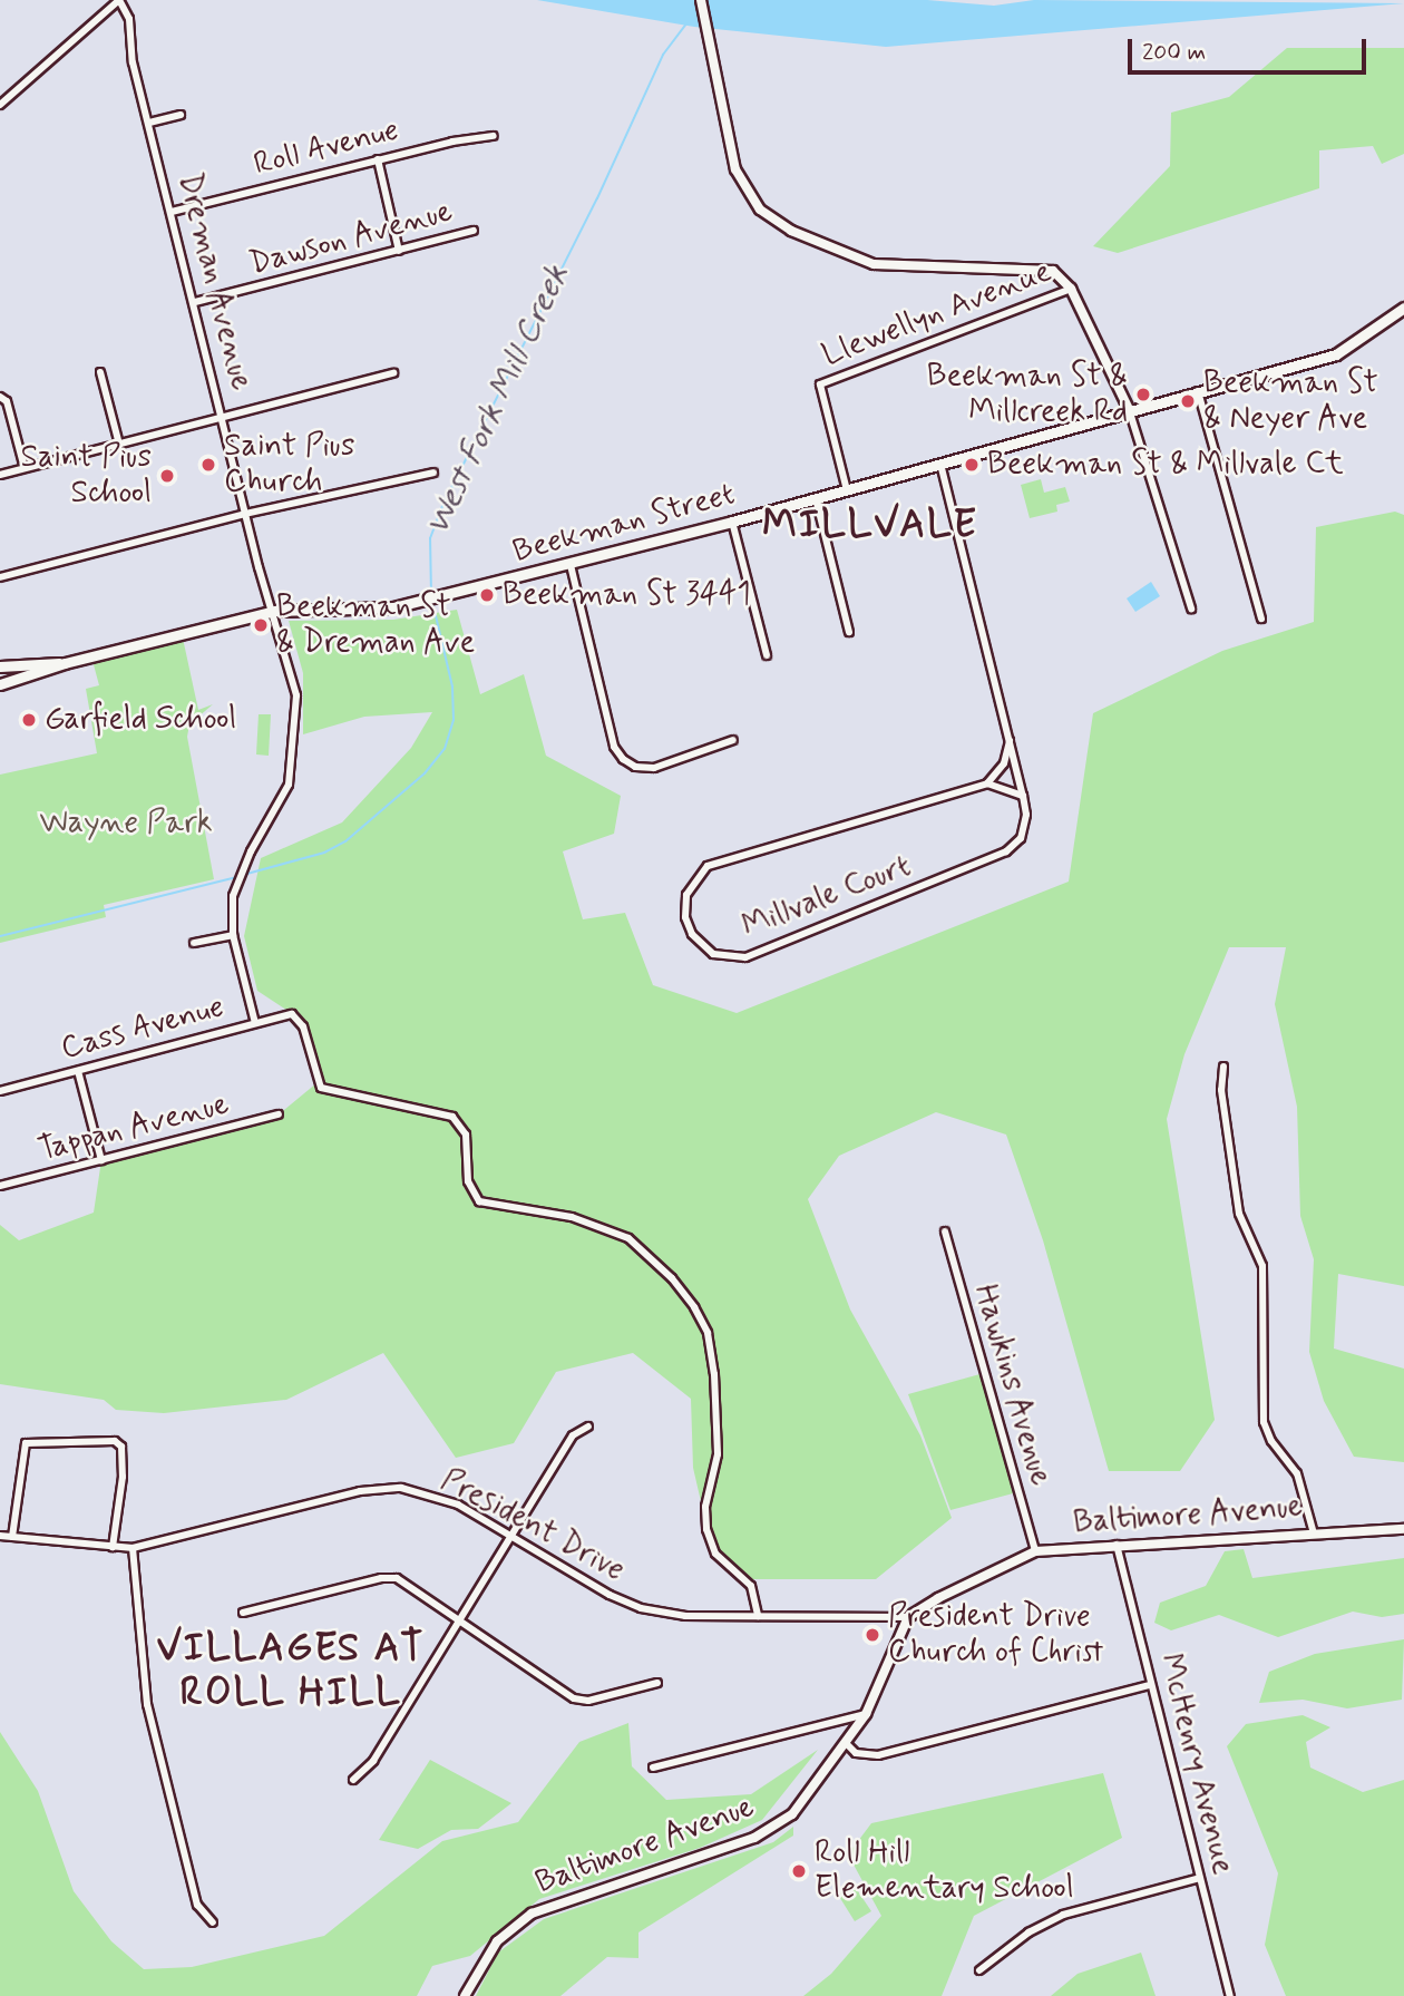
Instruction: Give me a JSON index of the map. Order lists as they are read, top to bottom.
{
  "streets": {
    "main road": ["Beekman Street"],
    "street": [
      "Roll Avenue",
      "Dawson Avenue",
      "Dreman Avenue",
      "Llewellyn Avenue",
      "Millvale Court",
      "Cass Avenue",
      "Tappan Avenue",
      "Hawkins Avenue",
      "Baltimore Avenue",
      "President Drive",
      "McHenry Avenue"
    ]
  },
  "crossings": [
    ["Roll Avenue", "Dreman Avenue"],
    ["Dawson Avenue", "Dreman Avenue"],
    ["Dreman Avenue", "Beekman Street"],
    ["Dreman Avenue", "Cass Avenue"],
    ["Llewellyn Avenue", "Beekman Street"],
    ["Beekman Street", "Millvale Court"],
    ["Cass Avenue", "President Drive"],
    ["Hawkins Avenue", "Baltimore Avenue"],
    ["Baltimore Avenue", "President Drive"],
    ["Baltimore Avenue", "McHenry Avenue"]
  ],
  "districts": ["MILLVALE", "VILLAGES AT ROLL HILL"],
  "water": ["West Fork Mill Creek"],
  "parks": ["Wayne Park"],
  "places": [
    "Beekman St & Millcreek Rd",
    "Beekman St & Neyer Ave",
    "Saint Pius Church",
    "Beekman St & Millvale Ct",
    "Saint Pius School",
    "Beekman St 3441",
    "Beekman St & Dreman Ave",
    "Garfield School",
    "President Drive Church of Christ",
    "Roll Hill Elementary School"
  ],
  "scale_bar": "200 m"
}
